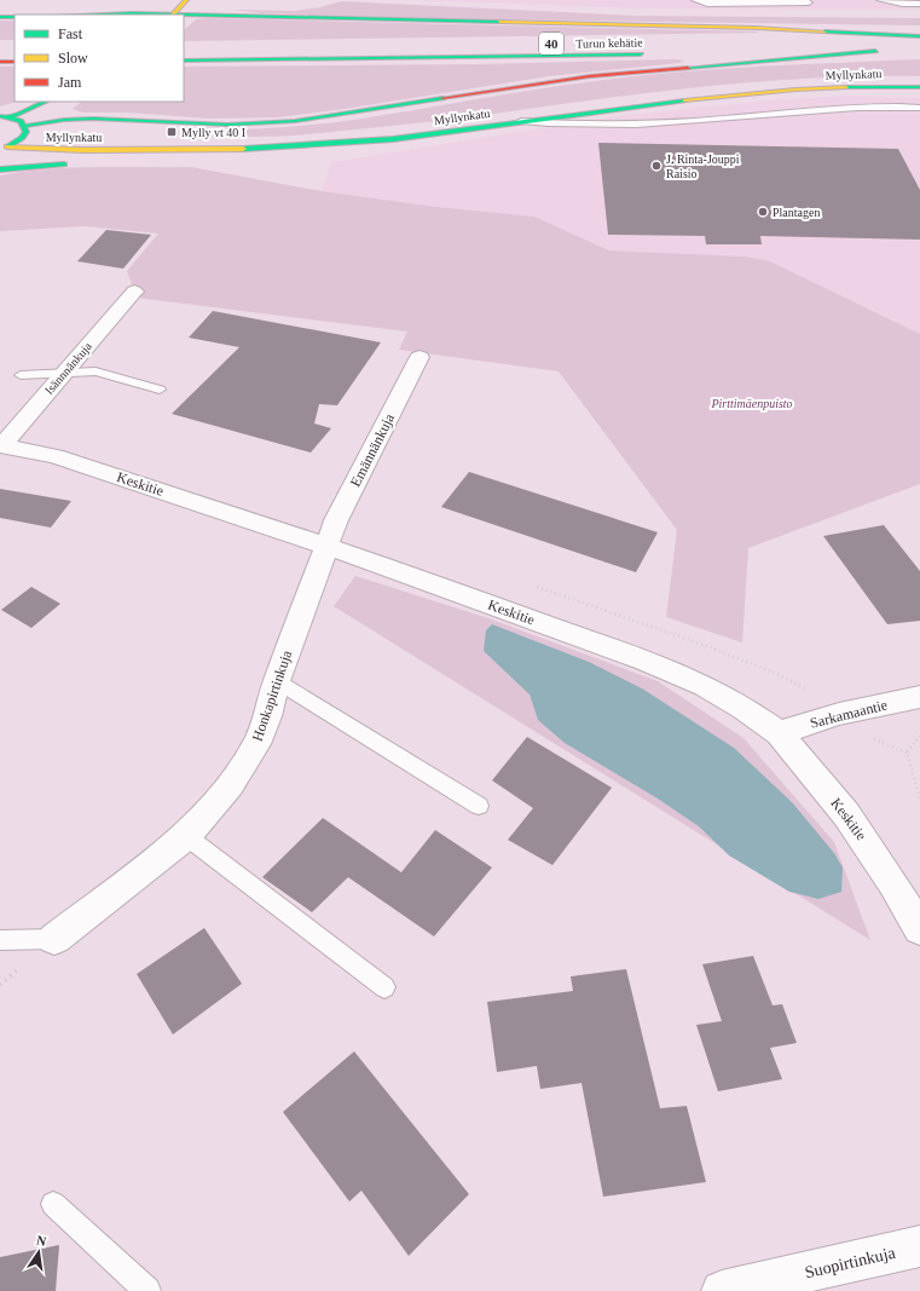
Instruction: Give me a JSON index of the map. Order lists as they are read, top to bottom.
{
  "streets": {
    "main road": ["Turun kehätie", "40", "Myllynkatu"],
    "street": [
      "Isännnänkuja",
      "Emännänkuja",
      "Keskitie",
      "Honkapirtinkuja",
      "Sarkamaantie",
      "Suopirtinkuja"
    ]
  },
  "crossings": [
    ["Isännnänkuja", "Keskitie"],
    ["Emännänkuja", "Keskitie"],
    ["Emännänkuja", "Honkapirtinkuja"],
    ["Keskitie", "Honkapirtinkuja"],
    ["Keskitie", "Sarkamaantie"]
  ],
  "parks": ["Pirttimäenpuisto"],
  "places": {
    "transit": ["Mylly vt 40 I"],
    "other": ["J. Rinta-Jouppi Raisio", "Plantagen"]
  },
  "legend": ["Fast", "Slow", "Jam"],
  "north": "top"
}
